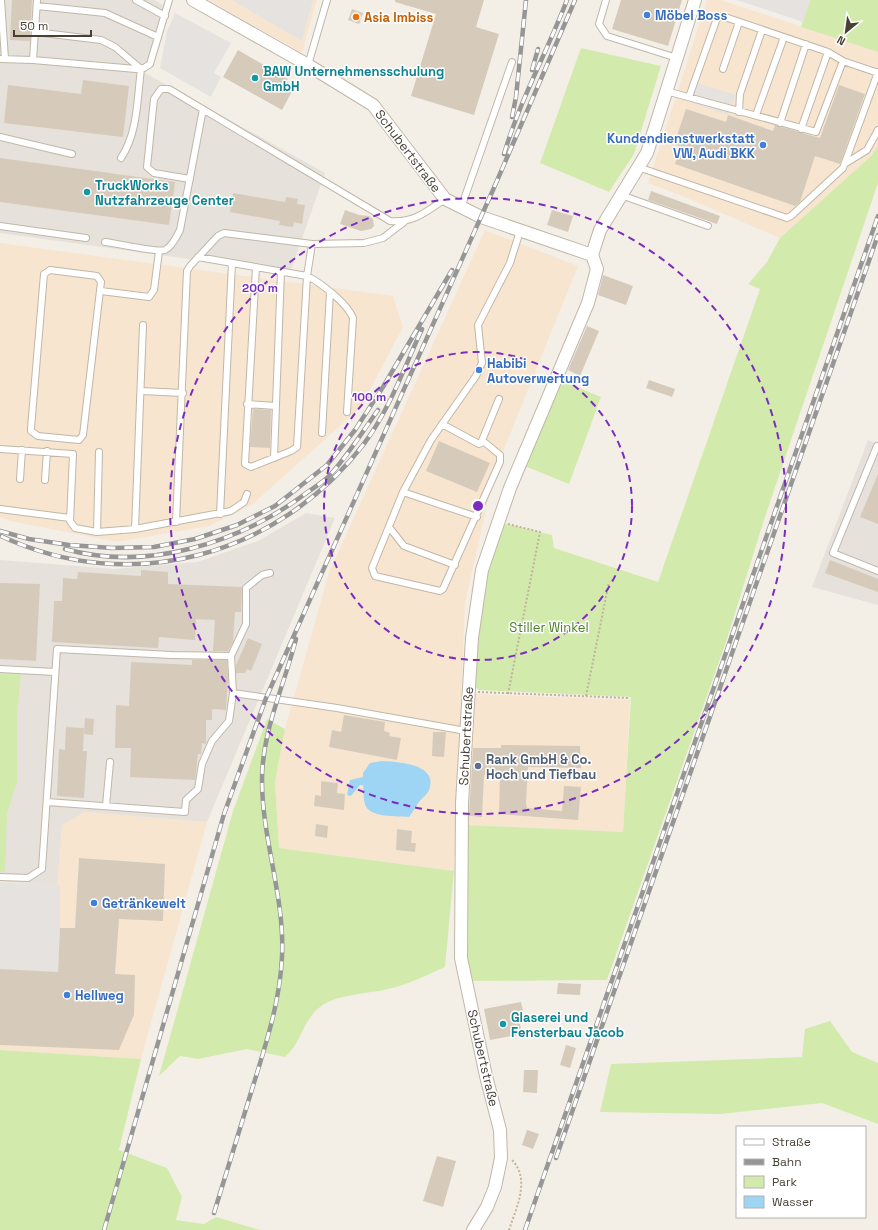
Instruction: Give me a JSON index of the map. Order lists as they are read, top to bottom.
{
  "streets": {
    "street": ["Schubertstraße"]
  },
  "parks": ["Stiller Winkel"],
  "places": [
    "Möbel Boss",
    "Asia Imbiss",
    "BAW Unternehmensschulung GmbH",
    "Kundendienstwerkstatt VW, Audi BKK",
    "TruckWorks Nutzfahrzeuge Center",
    "Habibi Autoverwertung",
    "Rank GmbH & Co. Hoch und Tiefbau",
    "Getränkewelt",
    "Hellweg",
    "Glaserei und Fensterbau Jacob"
  ],
  "legend": [
    "Straße",
    "Bahn",
    "Park",
    "Wasser"
  ],
  "scale_bar": "50 m",
  "north": "bottom left",
  "rings": ["200 m", "100 m"]
}
